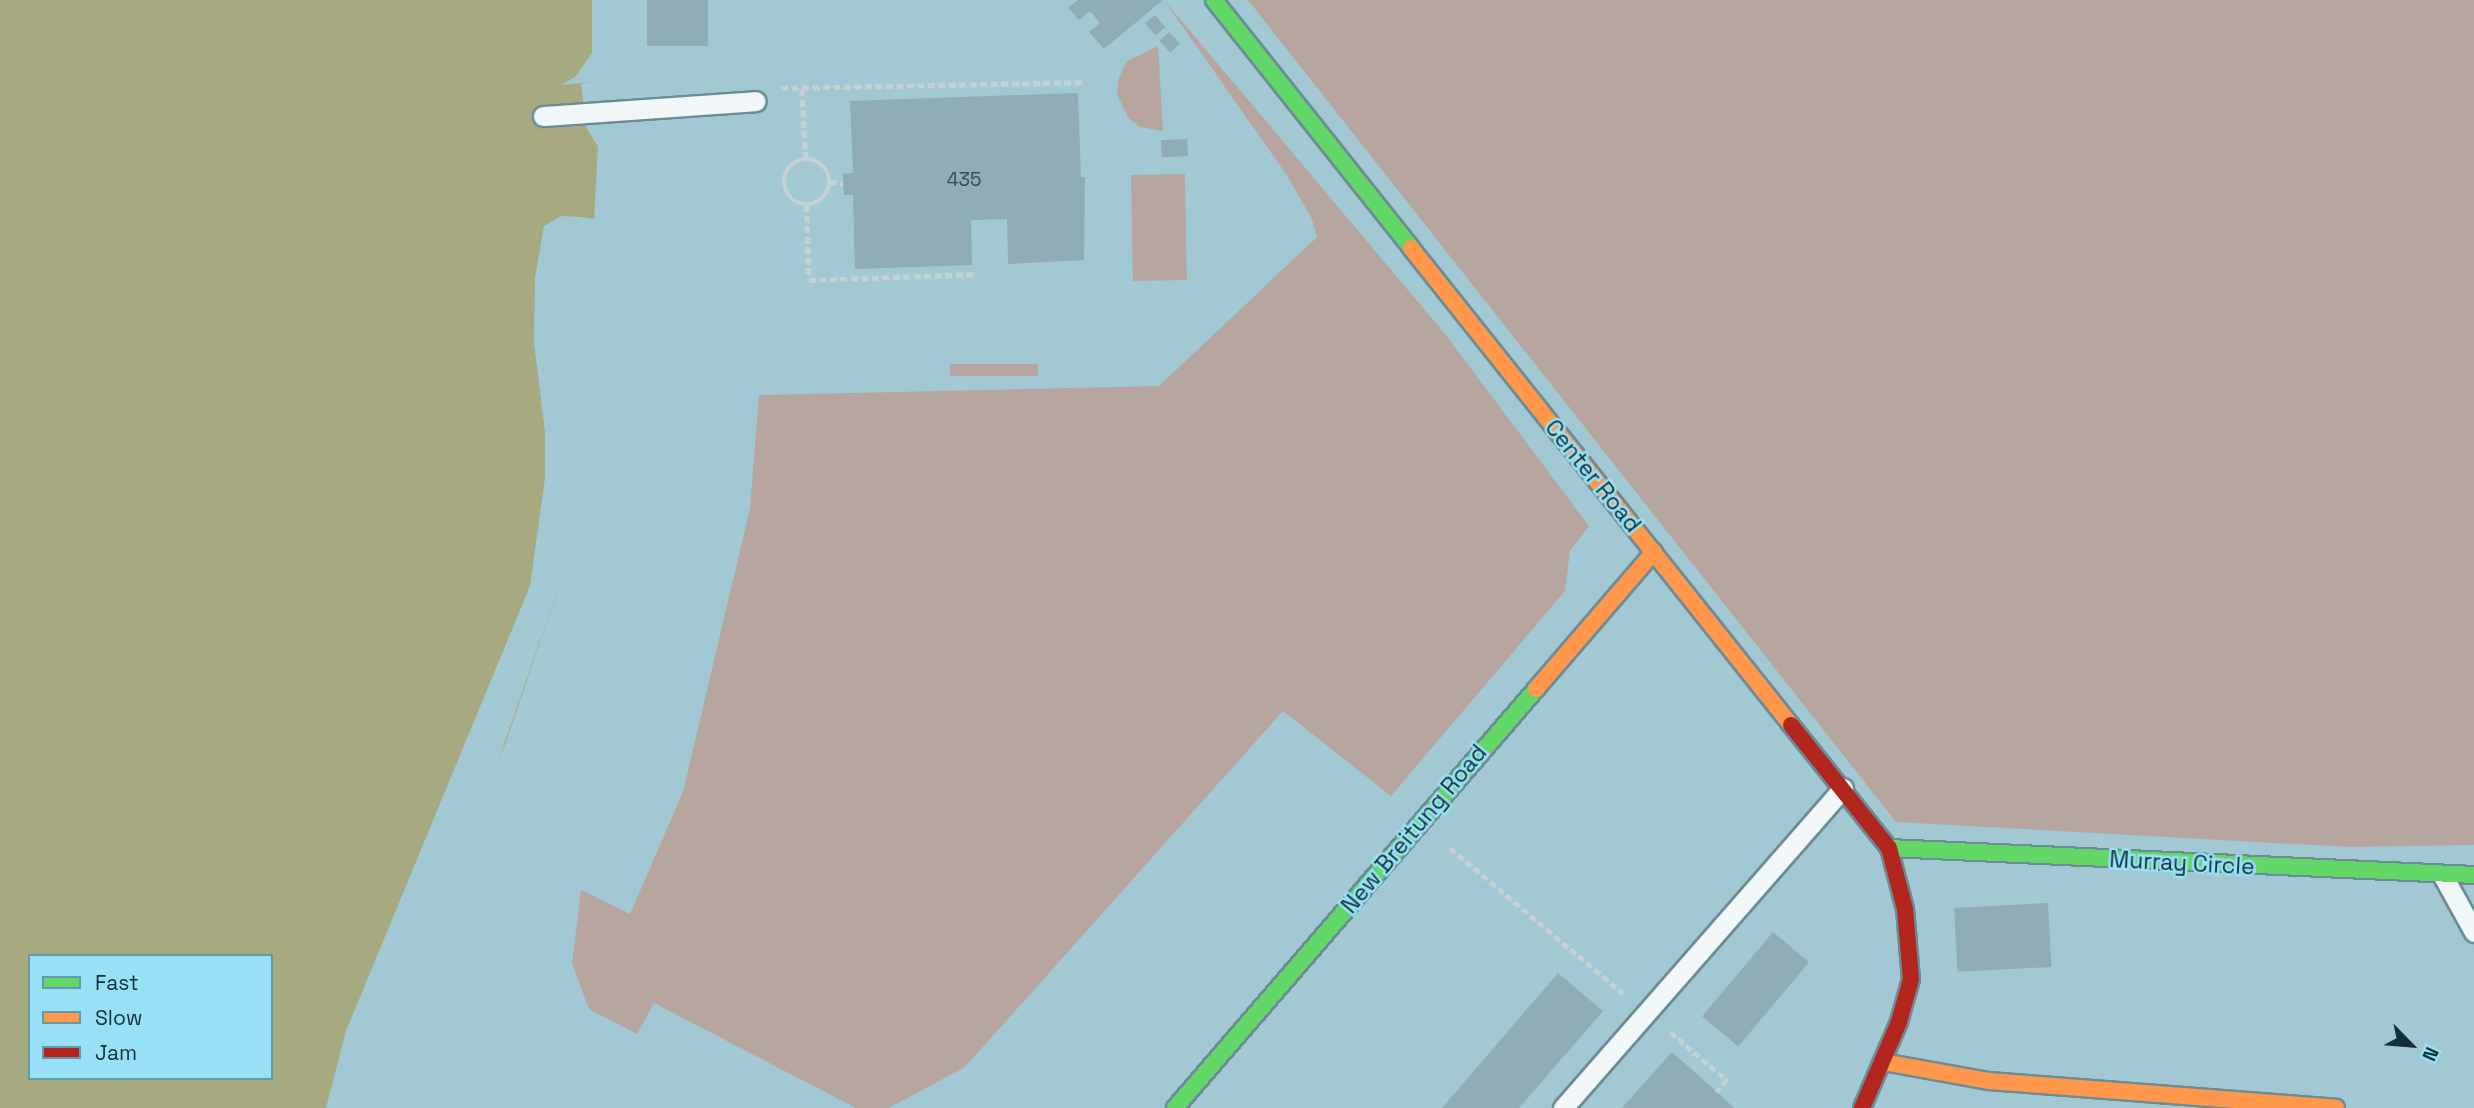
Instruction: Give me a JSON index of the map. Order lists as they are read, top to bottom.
{
  "streets": {
    "street": ["Center Road", "New Breitung Road", "Murray Circle"]
  },
  "crossings": [
    ["Center Road", "New Breitung Road"],
    ["Center Road", "Murray Circle"]
  ],
  "house_numbers": ["435"],
  "legend": ["Fast", "Slow", "Jam"],
  "north": "bottom right"
}
